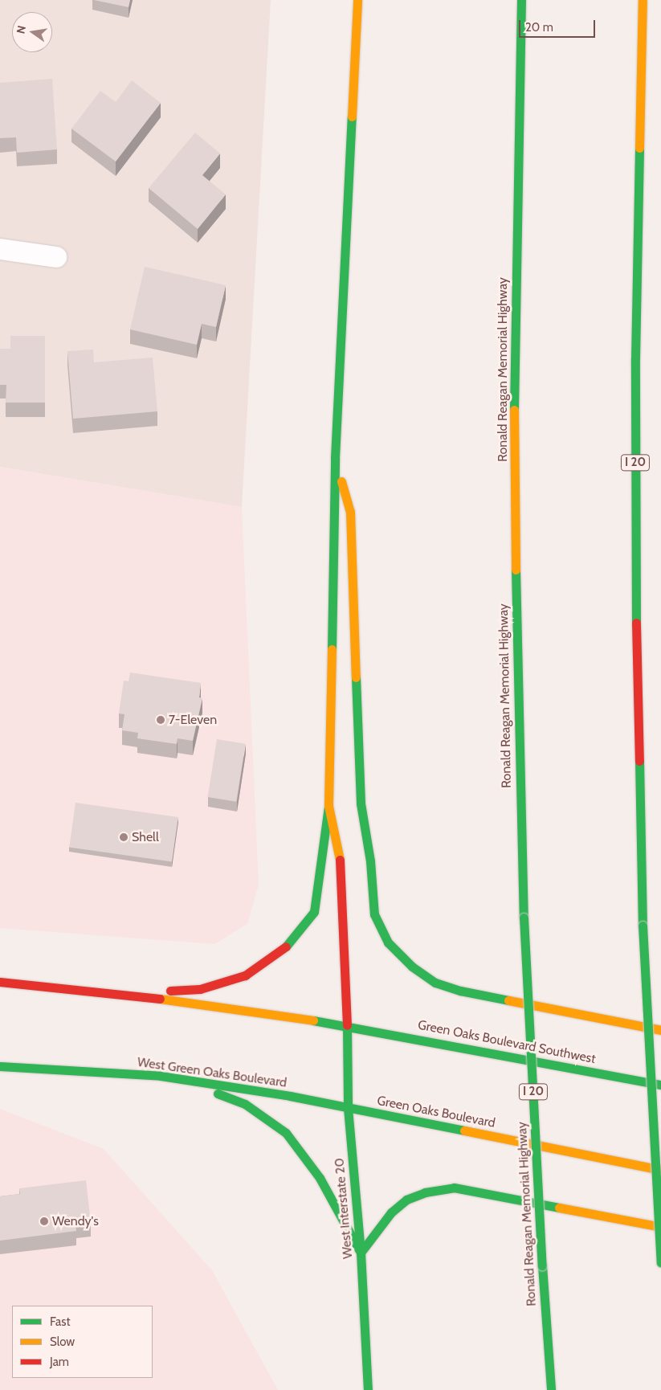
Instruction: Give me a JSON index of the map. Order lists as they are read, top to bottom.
{
  "streets": {
    "main road": [
      "Ronald Reagan Memorial Highway",
      "I 20",
      "Green Oaks Boulevard Southwest",
      "West Green Oaks Boulevard",
      "Green Oaks Boulevard",
      "West Interstate 20"
    ]
  },
  "crossings": [
    ["Green Oaks Boulevard Southwest", "West Interstate 20"],
    ["West Green Oaks Boulevard", "Green Oaks Boulevard"],
    ["West Green Oaks Boulevard", "West Interstate 20"],
    ["Green Oaks Boulevard", "West Interstate 20"]
  ],
  "places": ["7-Eleven", "Shell", "Wendy's"],
  "legend": ["Fast", "Slow", "Jam"],
  "scale_bar": "20 m",
  "north": "left"
}
